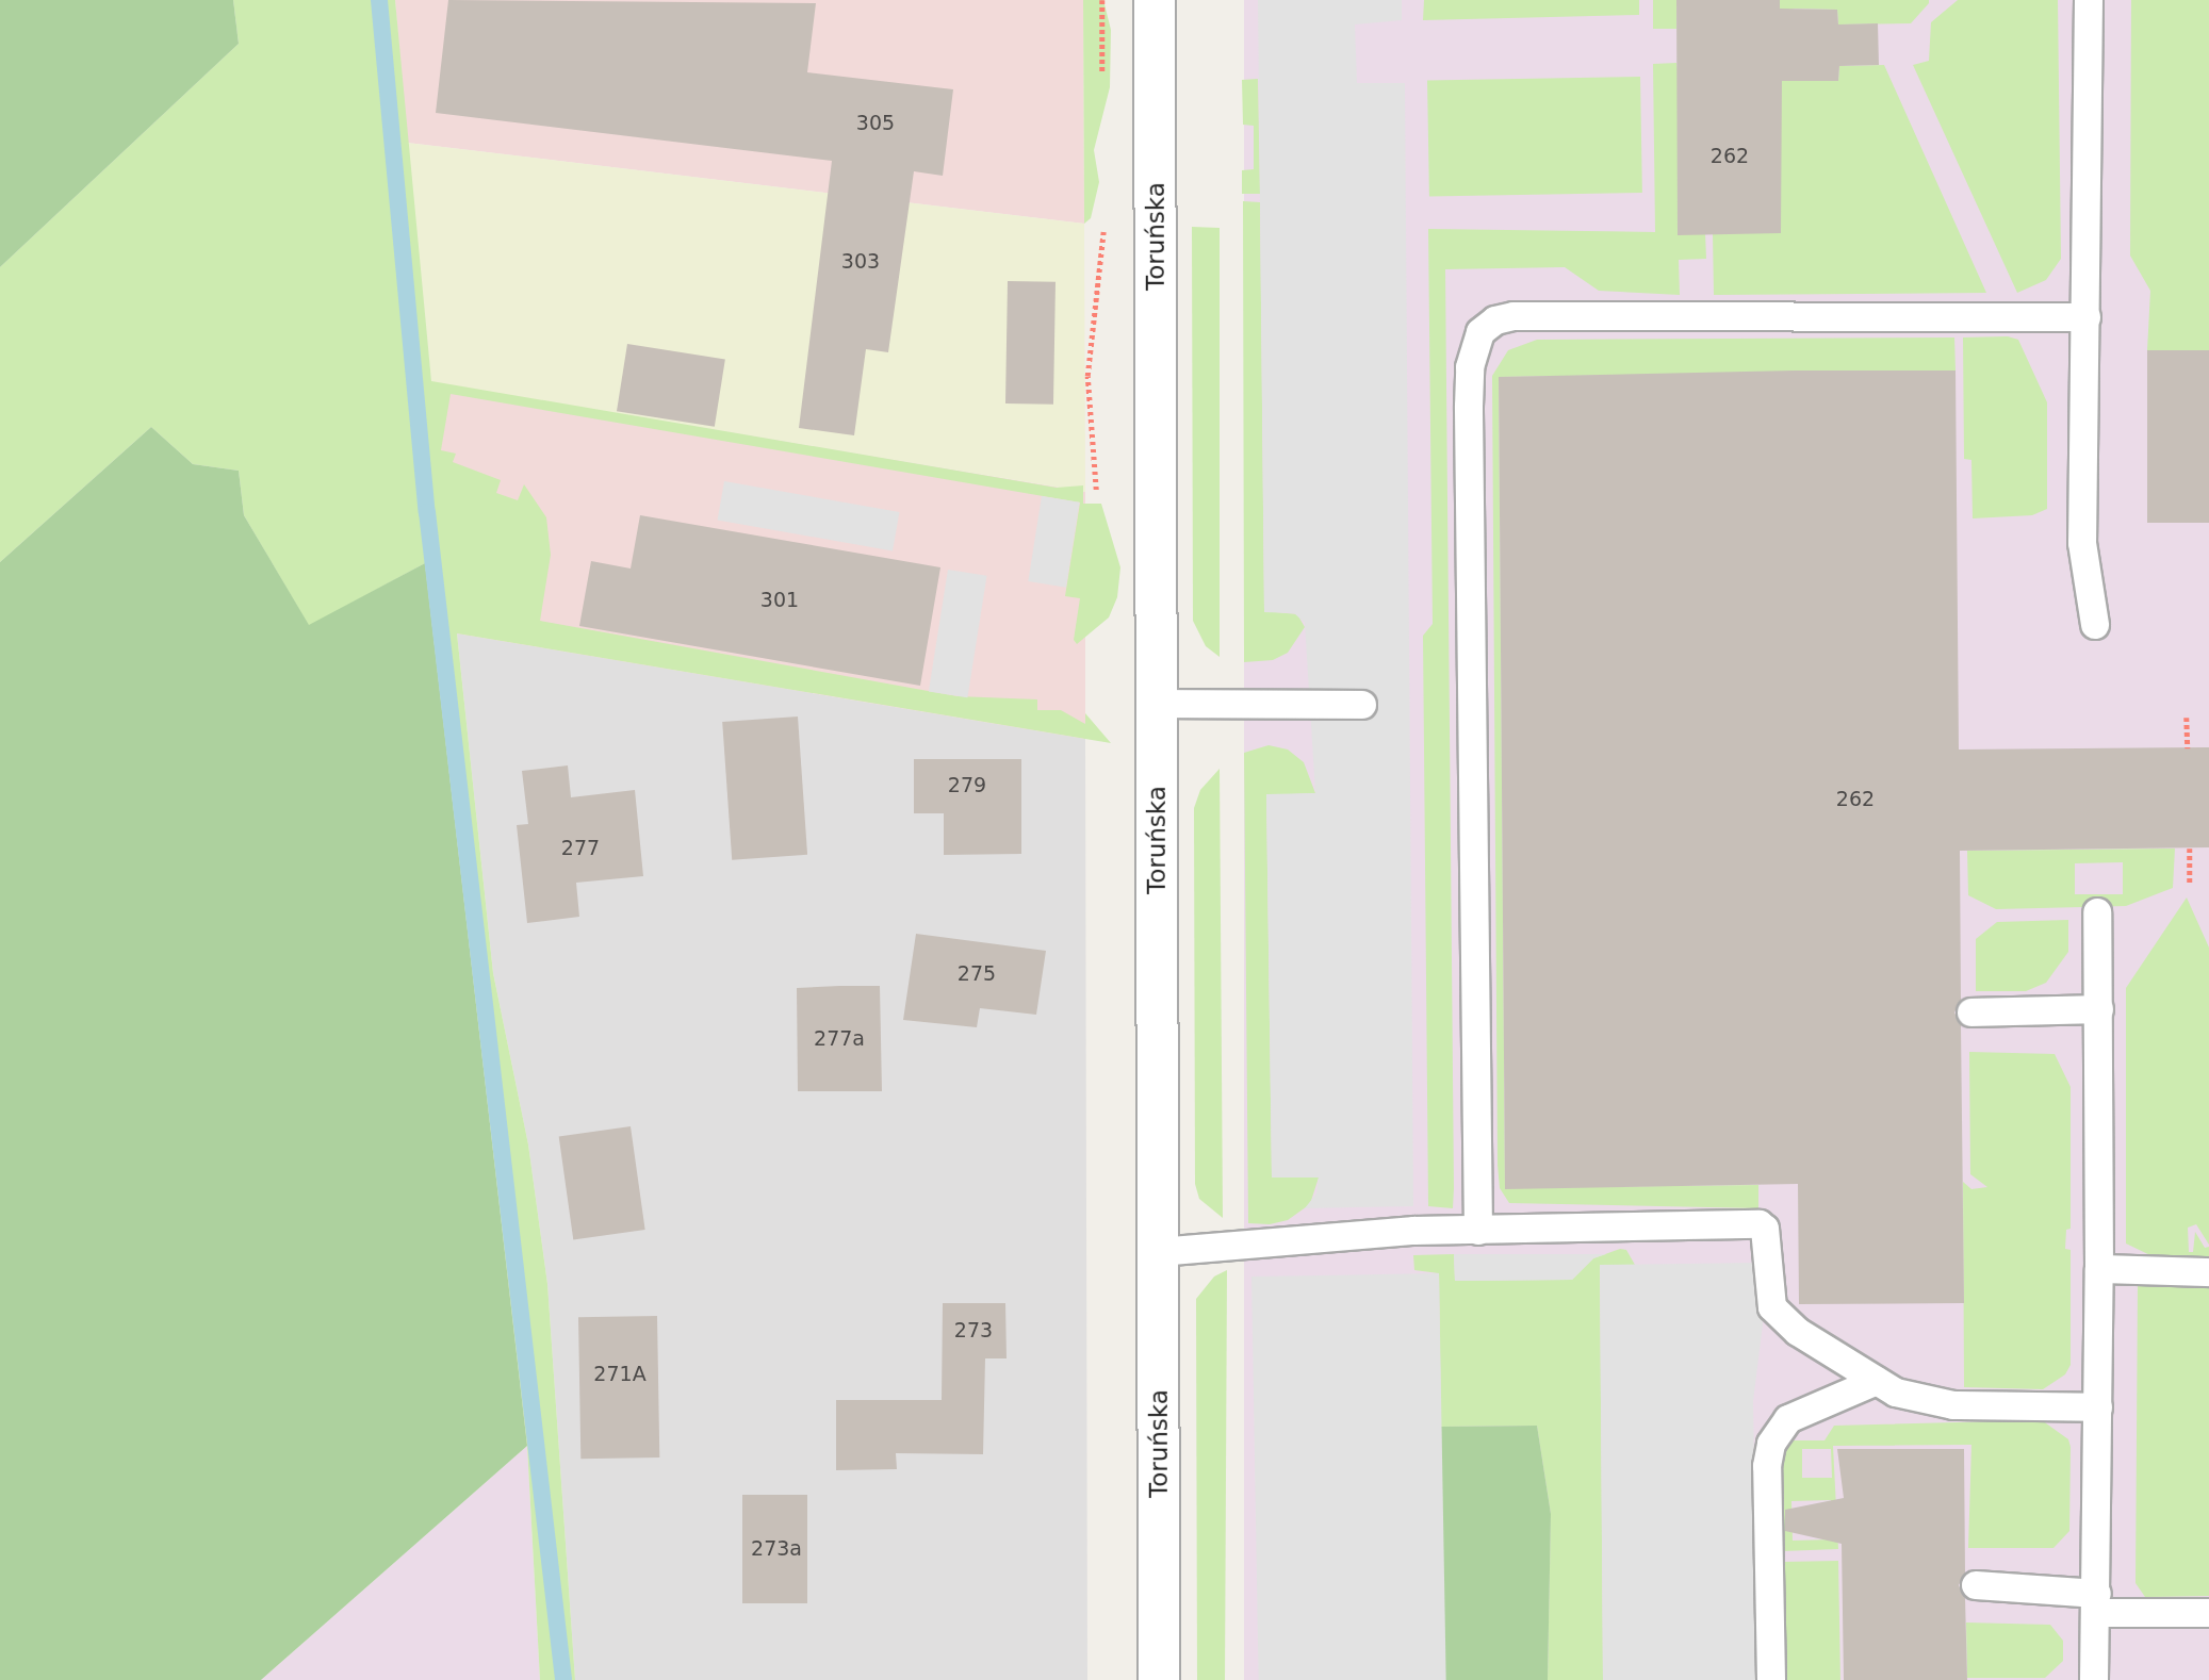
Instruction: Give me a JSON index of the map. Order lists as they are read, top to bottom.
{
  "streets": {
    "street": ["Toruńska"]
  },
  "house_numbers": [
    "305",
    "262",
    "303",
    "301",
    "279",
    "262",
    "277",
    "275",
    "277a",
    "273",
    "271A",
    "273a"
  ]
}
